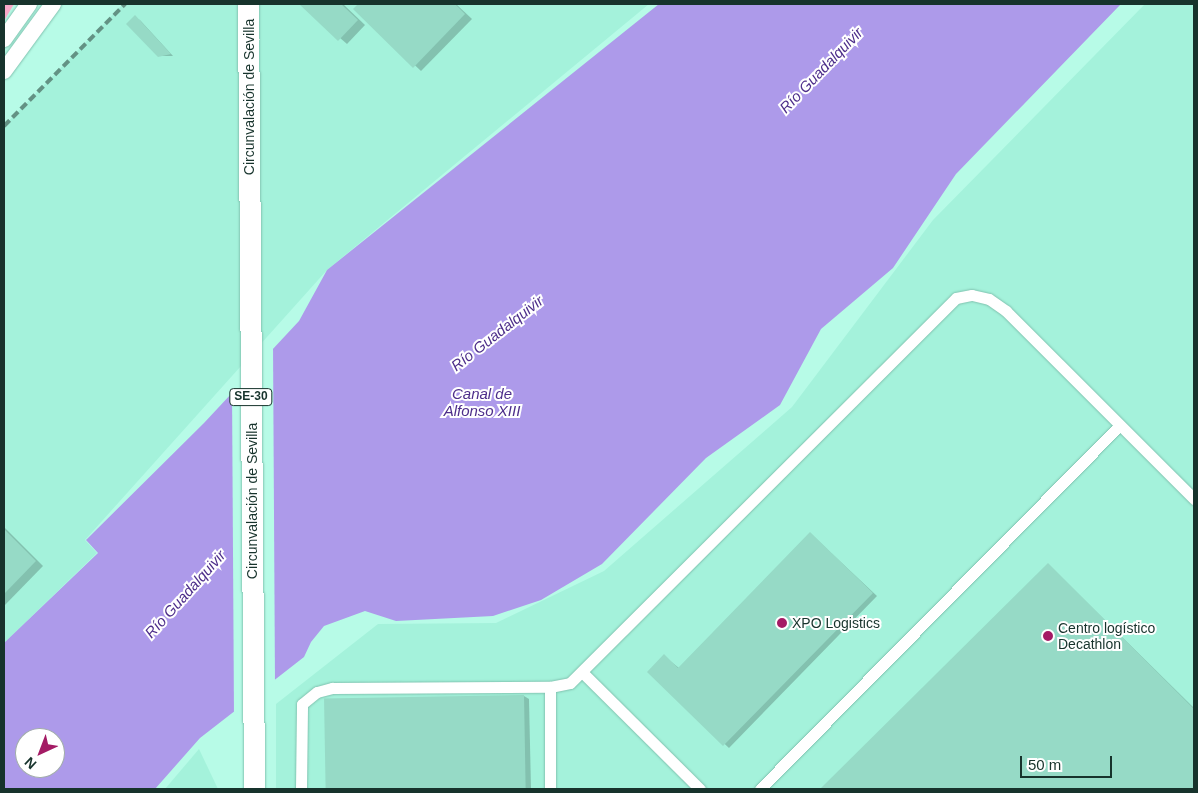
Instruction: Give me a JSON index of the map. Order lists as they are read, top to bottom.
{
  "streets": {
    "highway": ["Circunvalación de Sevilla", "SE-30"]
  },
  "water": ["Río Guadalquivir", "Canal de Alfonso XIII"],
  "places": ["XPO Logistics", "Centro logístico Decathlon"],
  "scale_bar": "50 m",
  "north": "bottom left"
}
